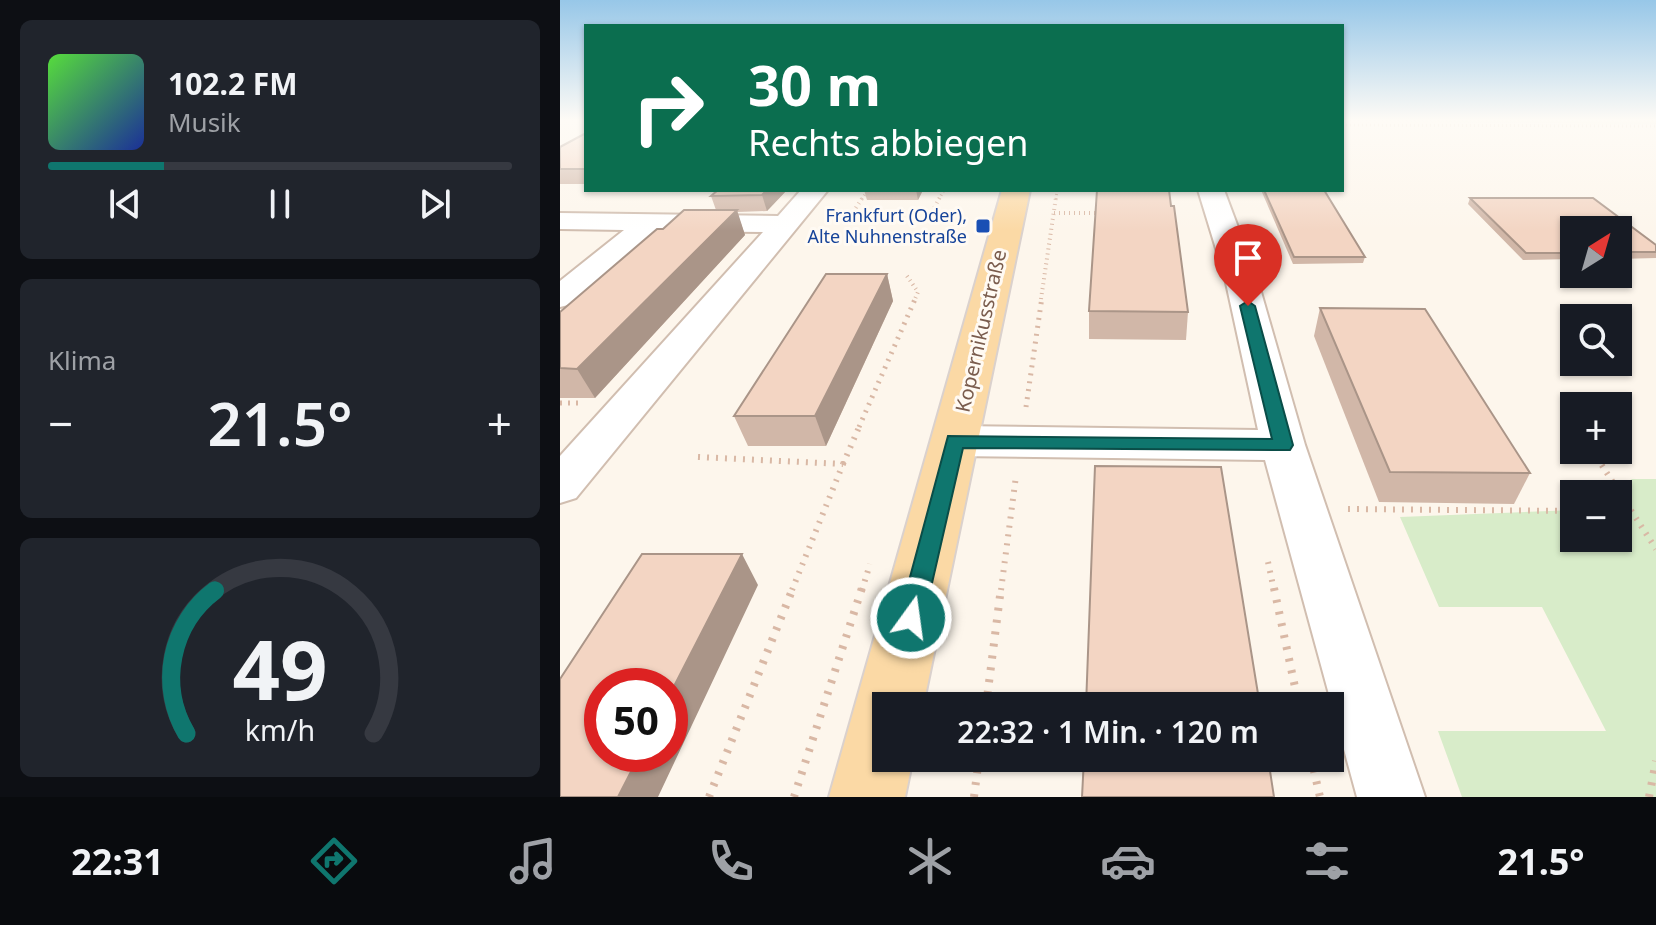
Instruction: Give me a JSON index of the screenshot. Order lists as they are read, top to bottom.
{
  "streets": {
    "main road": ["Kopernikusstraße"]
  },
  "places": {
    "transit": ["Frankfurt (Oder), Alte Nuhnenstraße"]
  },
  "north": "top right",
  "page": {
    "turn": ["30 m", "Rechts abbiegen"],
    "song": ["102.2 FM", "Musik"],
    "map_buttons": ["+", "−"],
    "tile": "Klima",
    "heat": ["−", "21.5°", "+"],
    "limit": "50",
    "trip": "22:32 · 1 Min. · 120 m",
    "tabs": ["22:31", "21.5°"],
    "gauge": ["49", "km/h"]
  }
}
